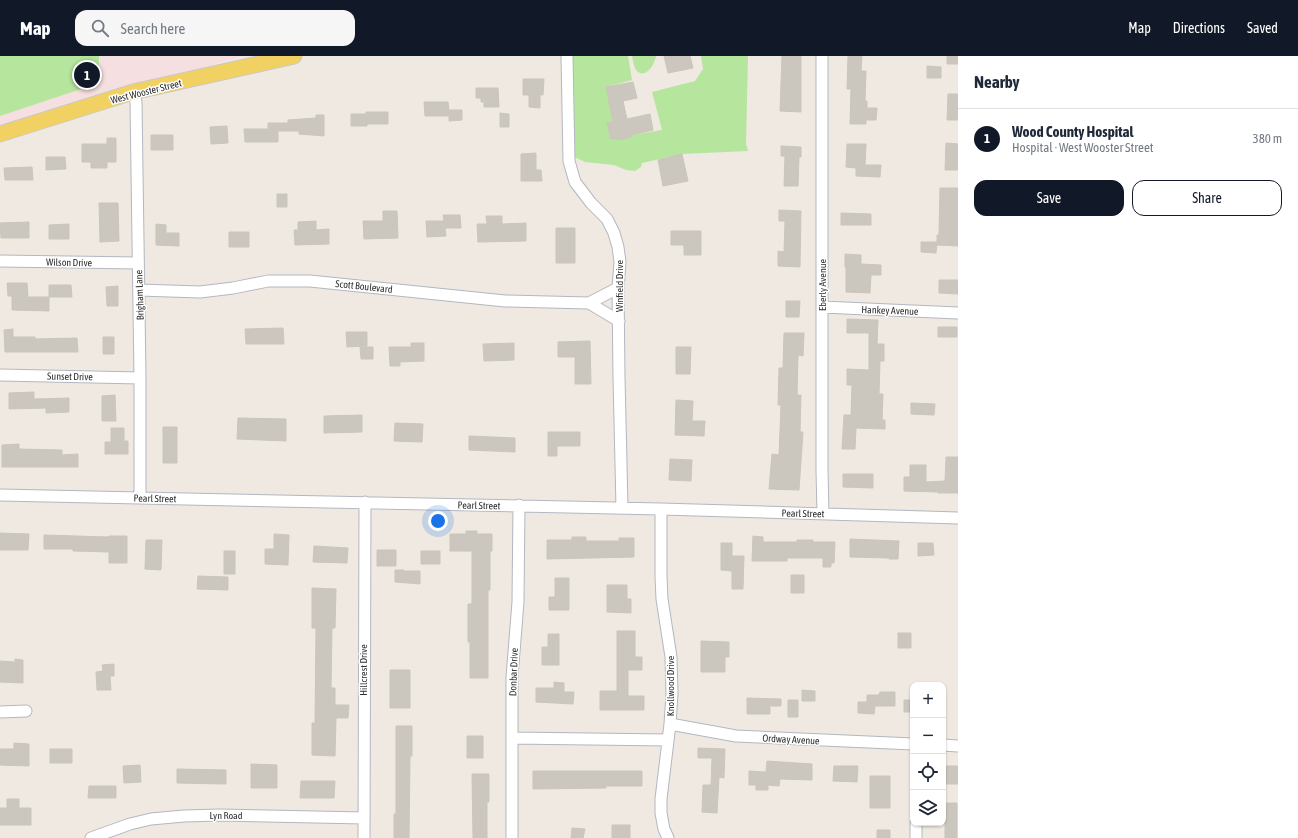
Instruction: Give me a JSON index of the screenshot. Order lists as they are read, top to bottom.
{
  "streets": {
    "main road": ["West Wooster Street"],
    "street": [
      "Wilson Drive",
      "Eberly Avenue",
      "Scott Boulevard",
      "Winfield Drive",
      "Brigham Lane",
      "Hankey Avenue",
      "Sunset Drive",
      "Pearl Street",
      "Hillcrest Drive",
      "Donbar Drive",
      "Knollwood Drive",
      "Ordway Avenue",
      "Lyn Road"
    ]
  },
  "crossings": [
    ["West Wooster Street", "Brigham Lane"],
    ["Wilson Drive", "Brigham Lane"],
    ["Eberly Avenue", "Hankey Avenue"],
    ["Eberly Avenue", "Pearl Street"],
    ["Scott Boulevard", "Winfield Drive"],
    ["Scott Boulevard", "Brigham Lane"],
    ["Winfield Drive", "Pearl Street"],
    ["Brigham Lane", "Sunset Drive"],
    ["Brigham Lane", "Pearl Street"],
    ["Pearl Street", "Hillcrest Drive"],
    ["Pearl Street", "Donbar Drive"],
    ["Pearl Street", "Knollwood Drive"],
    ["Hillcrest Drive", "Lyn Road"],
    ["Knollwood Drive", "Ordway Avenue"]
  ],
  "page": {
    "header": "Map",
    "search": "Search here",
    "nav": ["Map", "Directions", "Saved"],
    "heading": "Nearby",
    "pins": "1",
    "list": [
      {
        "mark": "1",
        "name": "Wood County Hospital",
        "note": "Hospital · West Wooster Street",
        "value": "380 m"
      }
    ],
    "buttons": ["Save", "Share"],
    "map_buttons": ["+", "−"]
  }
}
